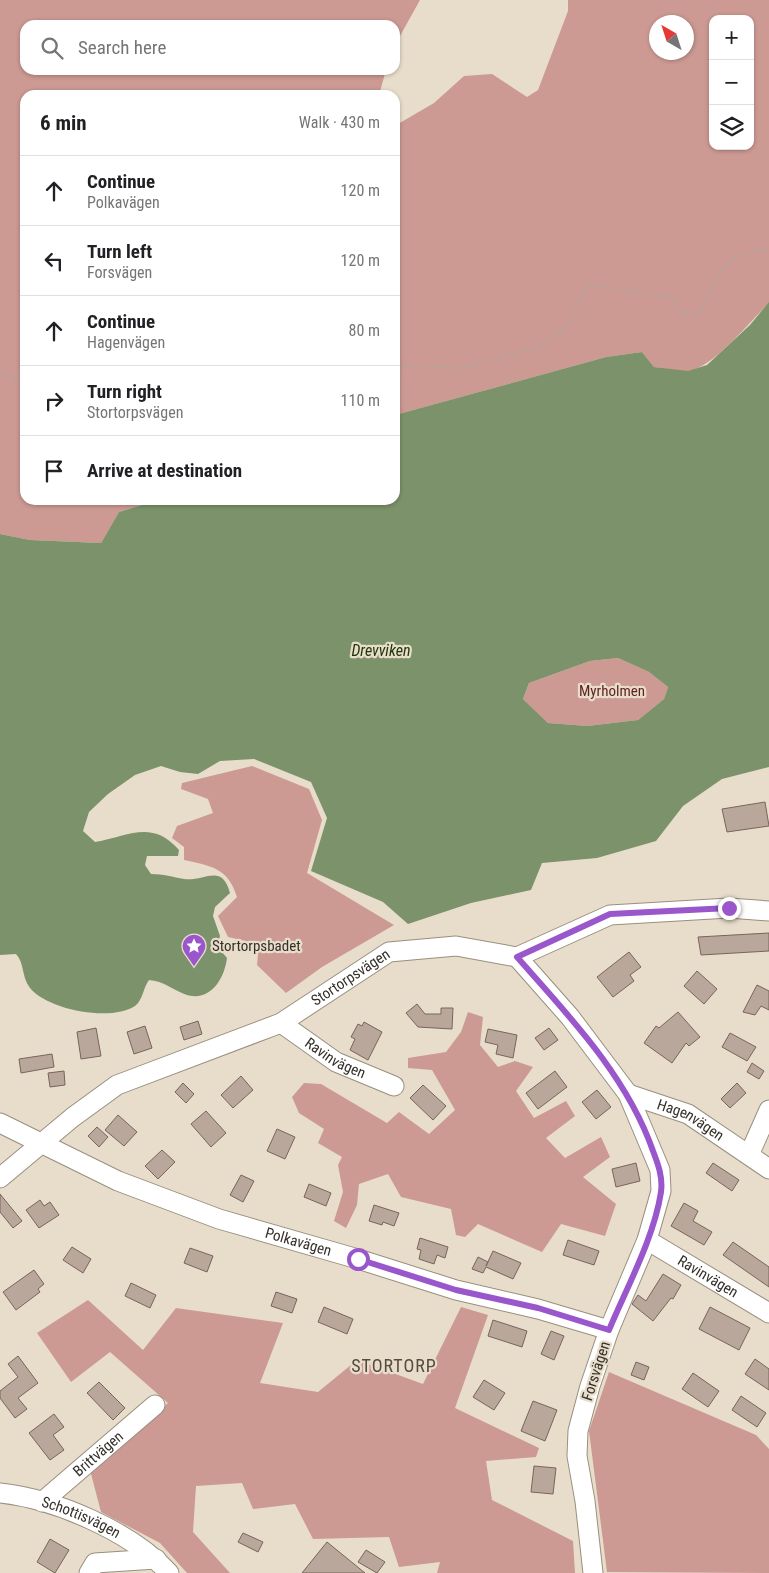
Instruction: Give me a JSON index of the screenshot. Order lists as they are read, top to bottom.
{
  "streets": {
    "street": [
      "Stortorpsvägen",
      "Ravinvägen",
      "Hagenvägen",
      "Polkavägen",
      "Forsvägen",
      "Brittvägen",
      "Schottisvägen"
    ]
  },
  "crossings": [
    ["Stortorpsvägen", "Ravinvägen"],
    ["Stortorpsvägen", "Polkavägen"],
    ["Ravinvägen", "Forsvägen"],
    ["Hagenvägen", "Forsvägen"],
    ["Polkavägen", "Forsvägen"],
    ["Brittvägen", "Schottisvägen"]
  ],
  "districts": ["STORTORP"],
  "water": ["Drevviken"],
  "parks": ["Myrholmen"],
  "places": {
    "place": ["Stortorpsbadet"]
  },
  "north": "top left",
  "page": {
    "map_buttons": ["+", "−"],
    "search": "Search here",
    "heading": ["6 min", "Walk · 430 m"],
    "list": [
      ["Continue", "Polkavägen", "120 m"],
      ["Turn left", "Forsvägen", "120 m"],
      ["Continue", "Hagenvägen", "80 m"],
      ["Turn right", "Stortorpsvägen", "110 m"],
      "Arrive at destination"
    ]
  }
}
